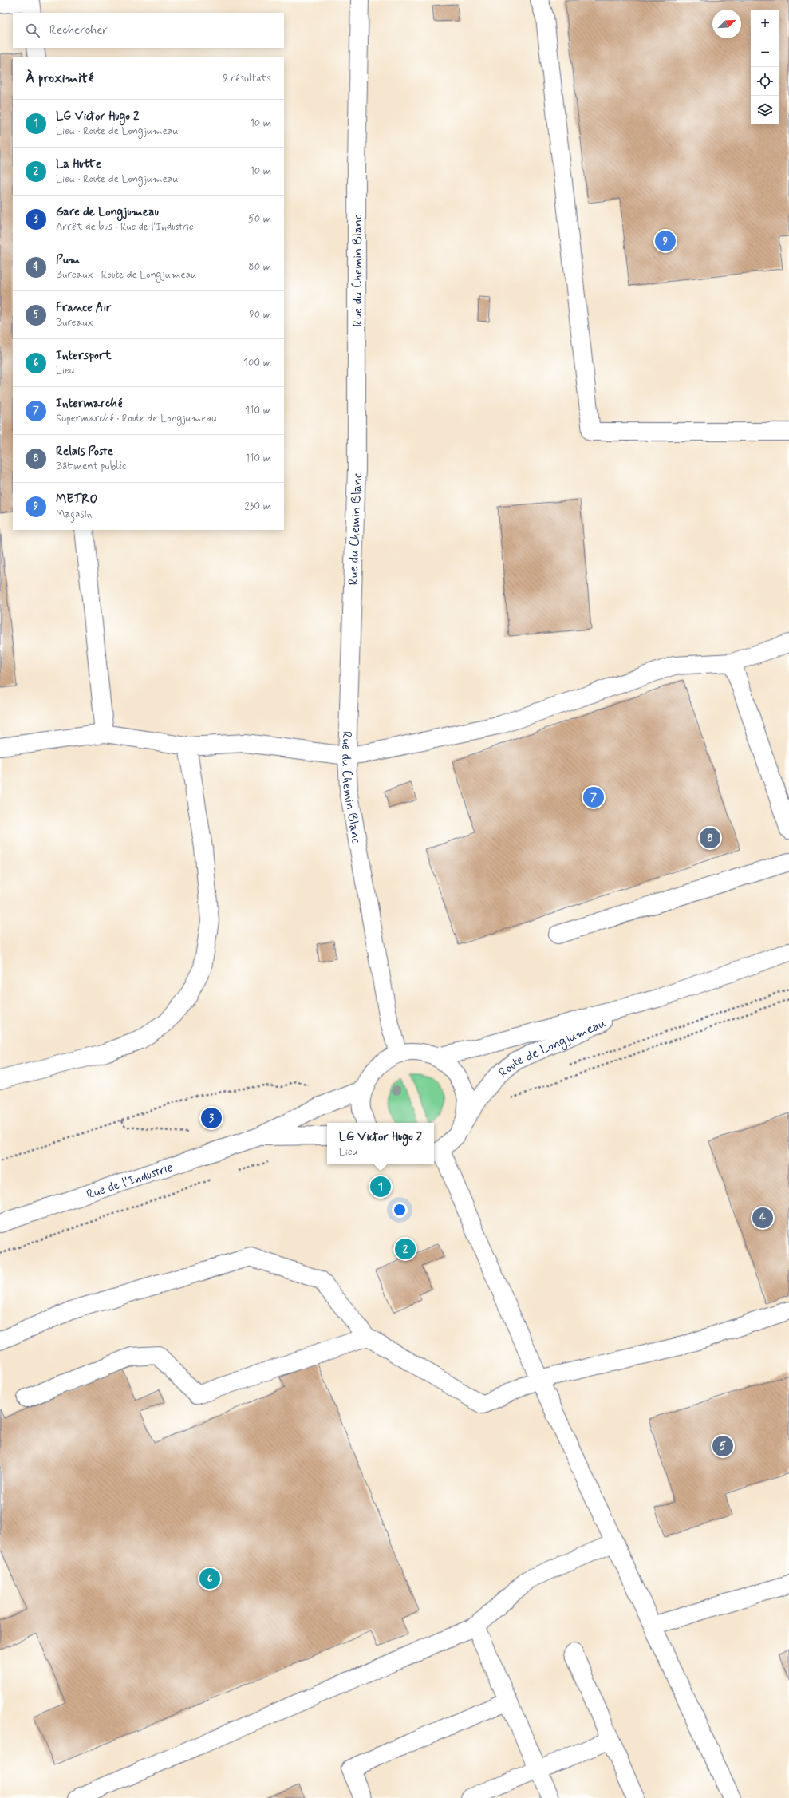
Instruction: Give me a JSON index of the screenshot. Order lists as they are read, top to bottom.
{
  "streets": {
    "street": ["Rue du Chemin Blanc", "Route de Longjumeau", "Rue de l'Industrie"]
  },
  "crossings": [
    ["Rue du Chemin Blanc", "Route de Longjumeau"],
    ["Route de Longjumeau", "Rue de l'Industrie"]
  ],
  "north": "top right",
  "page": {
    "map_buttons": ["+", "−"],
    "search": "Rechercher",
    "heading": ["À proximité", "9 résultats"],
    "list": [
      {
        "mark": "1",
        "name": "LG Victor Hugo 2",
        "note": "Lieu · Route de Longjumeau",
        "value": "10 m"
      },
      {
        "mark": "2",
        "name": "La Hutte",
        "note": "Lieu · Route de Longjumeau",
        "value": "10 m"
      },
      {
        "mark": "3",
        "name": "Gare de Longjumeau",
        "note": "Arrêt de bus · Rue de l'Industrie",
        "value": "50 m"
      },
      {
        "mark": "4",
        "name": "Pum",
        "note": "Bureaux · Route de Longjumeau",
        "value": "80 m"
      },
      {
        "mark": "5",
        "name": "France Air",
        "note": "Bureaux",
        "value": "90 m"
      },
      {
        "mark": "6",
        "name": "Intersport",
        "note": "Lieu",
        "value": "100 m"
      },
      {
        "mark": "7",
        "name": "Intermarché",
        "note": "Supermarché · Route de Longjumeau",
        "value": "110 m"
      },
      {
        "mark": "8",
        "name": "Relais Poste",
        "note": "Bâtiment public",
        "value": "110 m"
      },
      {
        "mark": "9",
        "name": "METRO",
        "note": "Magasin",
        "value": "230 m"
      }
    ],
    "pins": [
      "9",
      "7",
      "8",
      "3",
      "1",
      "4",
      "2",
      "5",
      "6"
    ],
    "popup": ["LG Victor Hugo 2", "Lieu"]
  }
}
